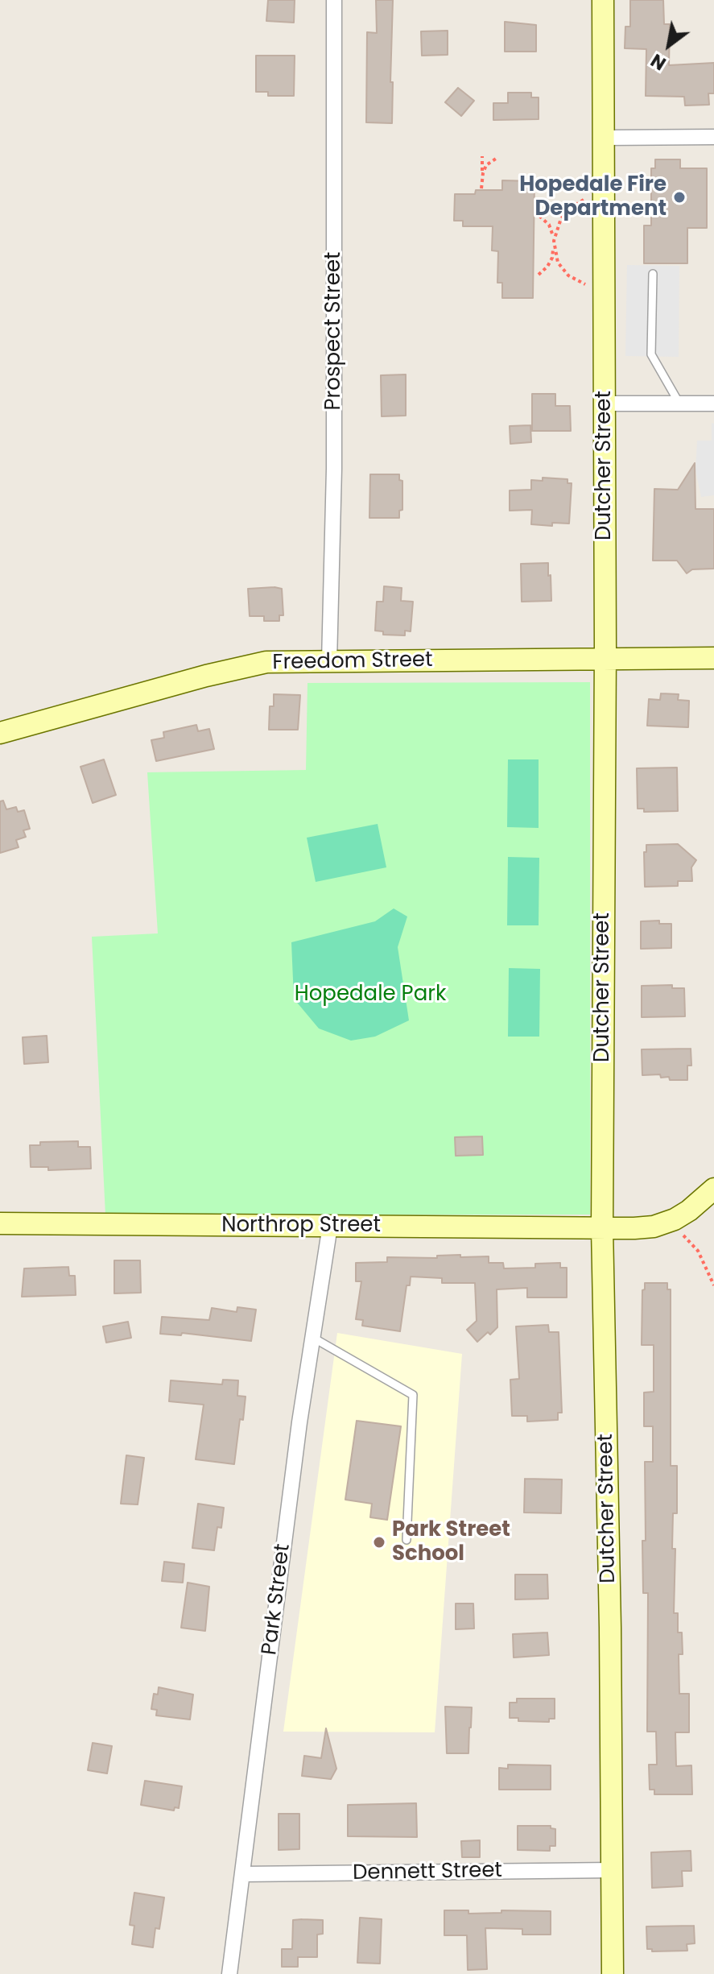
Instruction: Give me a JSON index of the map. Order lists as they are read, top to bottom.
{
  "streets": {
    "street": [
      "Prospect Street",
      "Dutcher Street",
      "Freedom Street",
      "Northrop Street",
      "Park Street",
      "Dennett Street"
    ]
  },
  "crossings": [
    ["Prospect Street", "Freedom Street"],
    ["Dutcher Street", "Freedom Street"],
    ["Dutcher Street", "Northrop Street"],
    ["Dutcher Street", "Dennett Street"],
    ["Northrop Street", "Park Street"],
    ["Park Street", "Dennett Street"]
  ],
  "parks": ["Hopedale Park"],
  "places": ["Hopedale Fire Department", "Park Street School"],
  "north": "bottom left"
}
